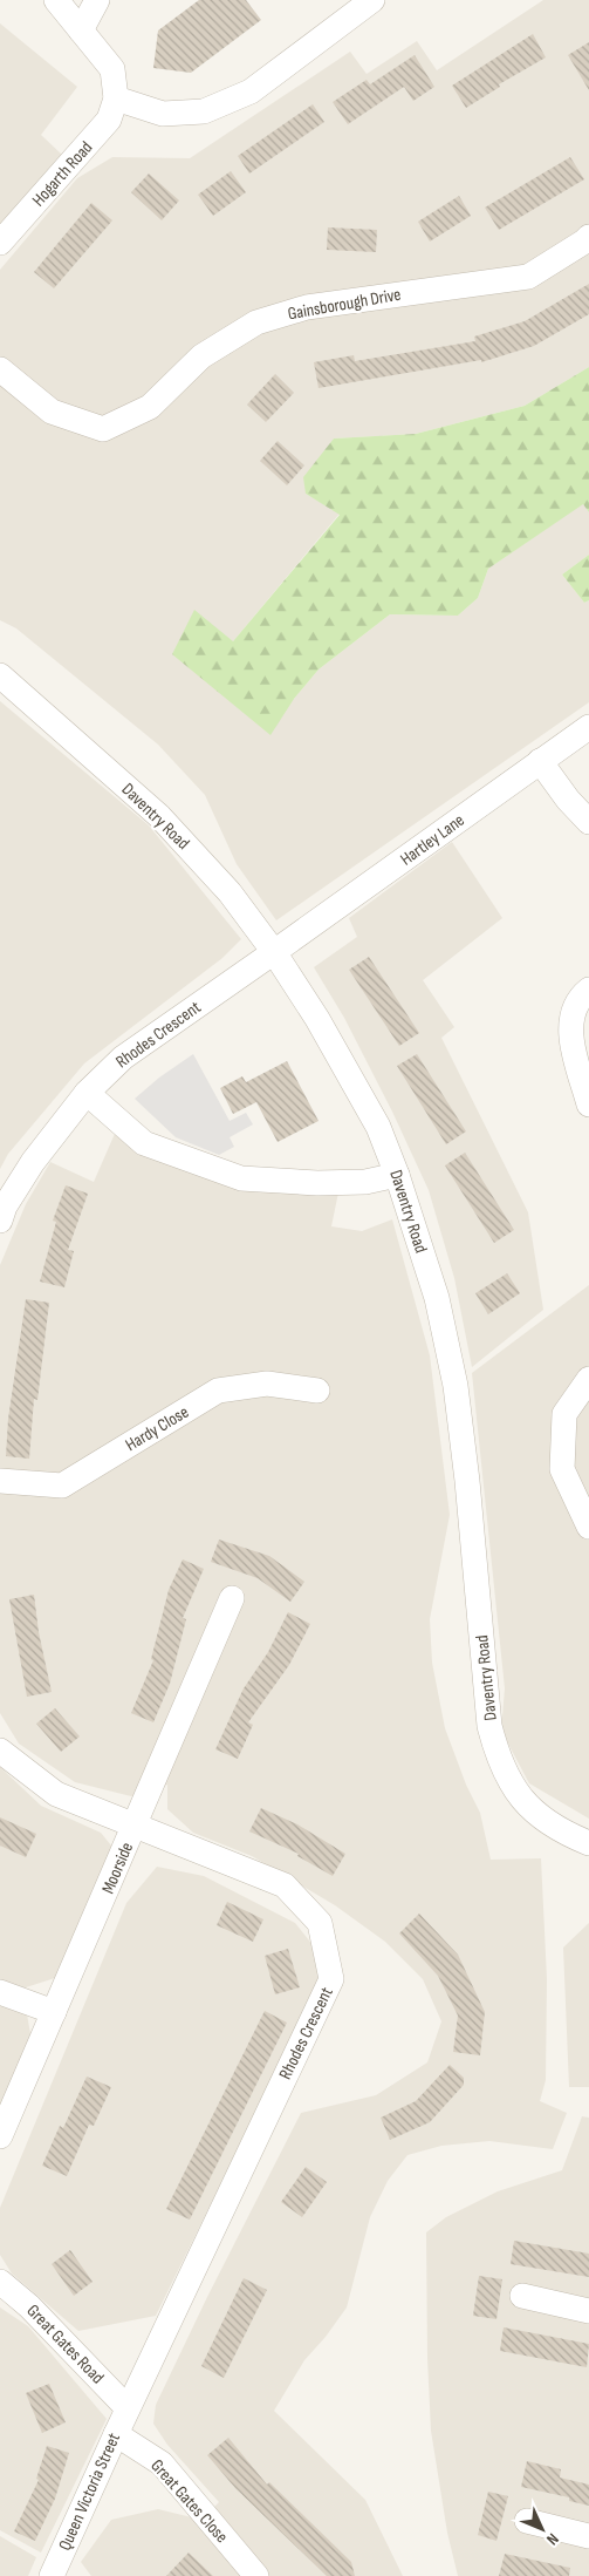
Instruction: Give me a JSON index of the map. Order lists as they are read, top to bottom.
{
  "streets": {
    "street": [
      "Hogarth Road",
      "Gainsborough Drive",
      "Daventry Road",
      "Hartley Lane",
      "Rhodes Crescent",
      "Hardy Close",
      "Moorside",
      "Great Gates Road",
      "Queen Victoria Street",
      "Great Gates Close"
    ]
  },
  "crossings": [
    ["Daventry Road", "Hartley Lane"],
    ["Daventry Road", "Rhodes Crescent"],
    ["Hartley Lane", "Rhodes Crescent"],
    ["Rhodes Crescent", "Moorside"],
    ["Rhodes Crescent", "Great Gates Road"],
    ["Rhodes Crescent", "Queen Victoria Street"],
    ["Great Gates Road", "Queen Victoria Street"],
    ["Queen Victoria Street", "Great Gates Close"]
  ],
  "north": "bottom right"
}
